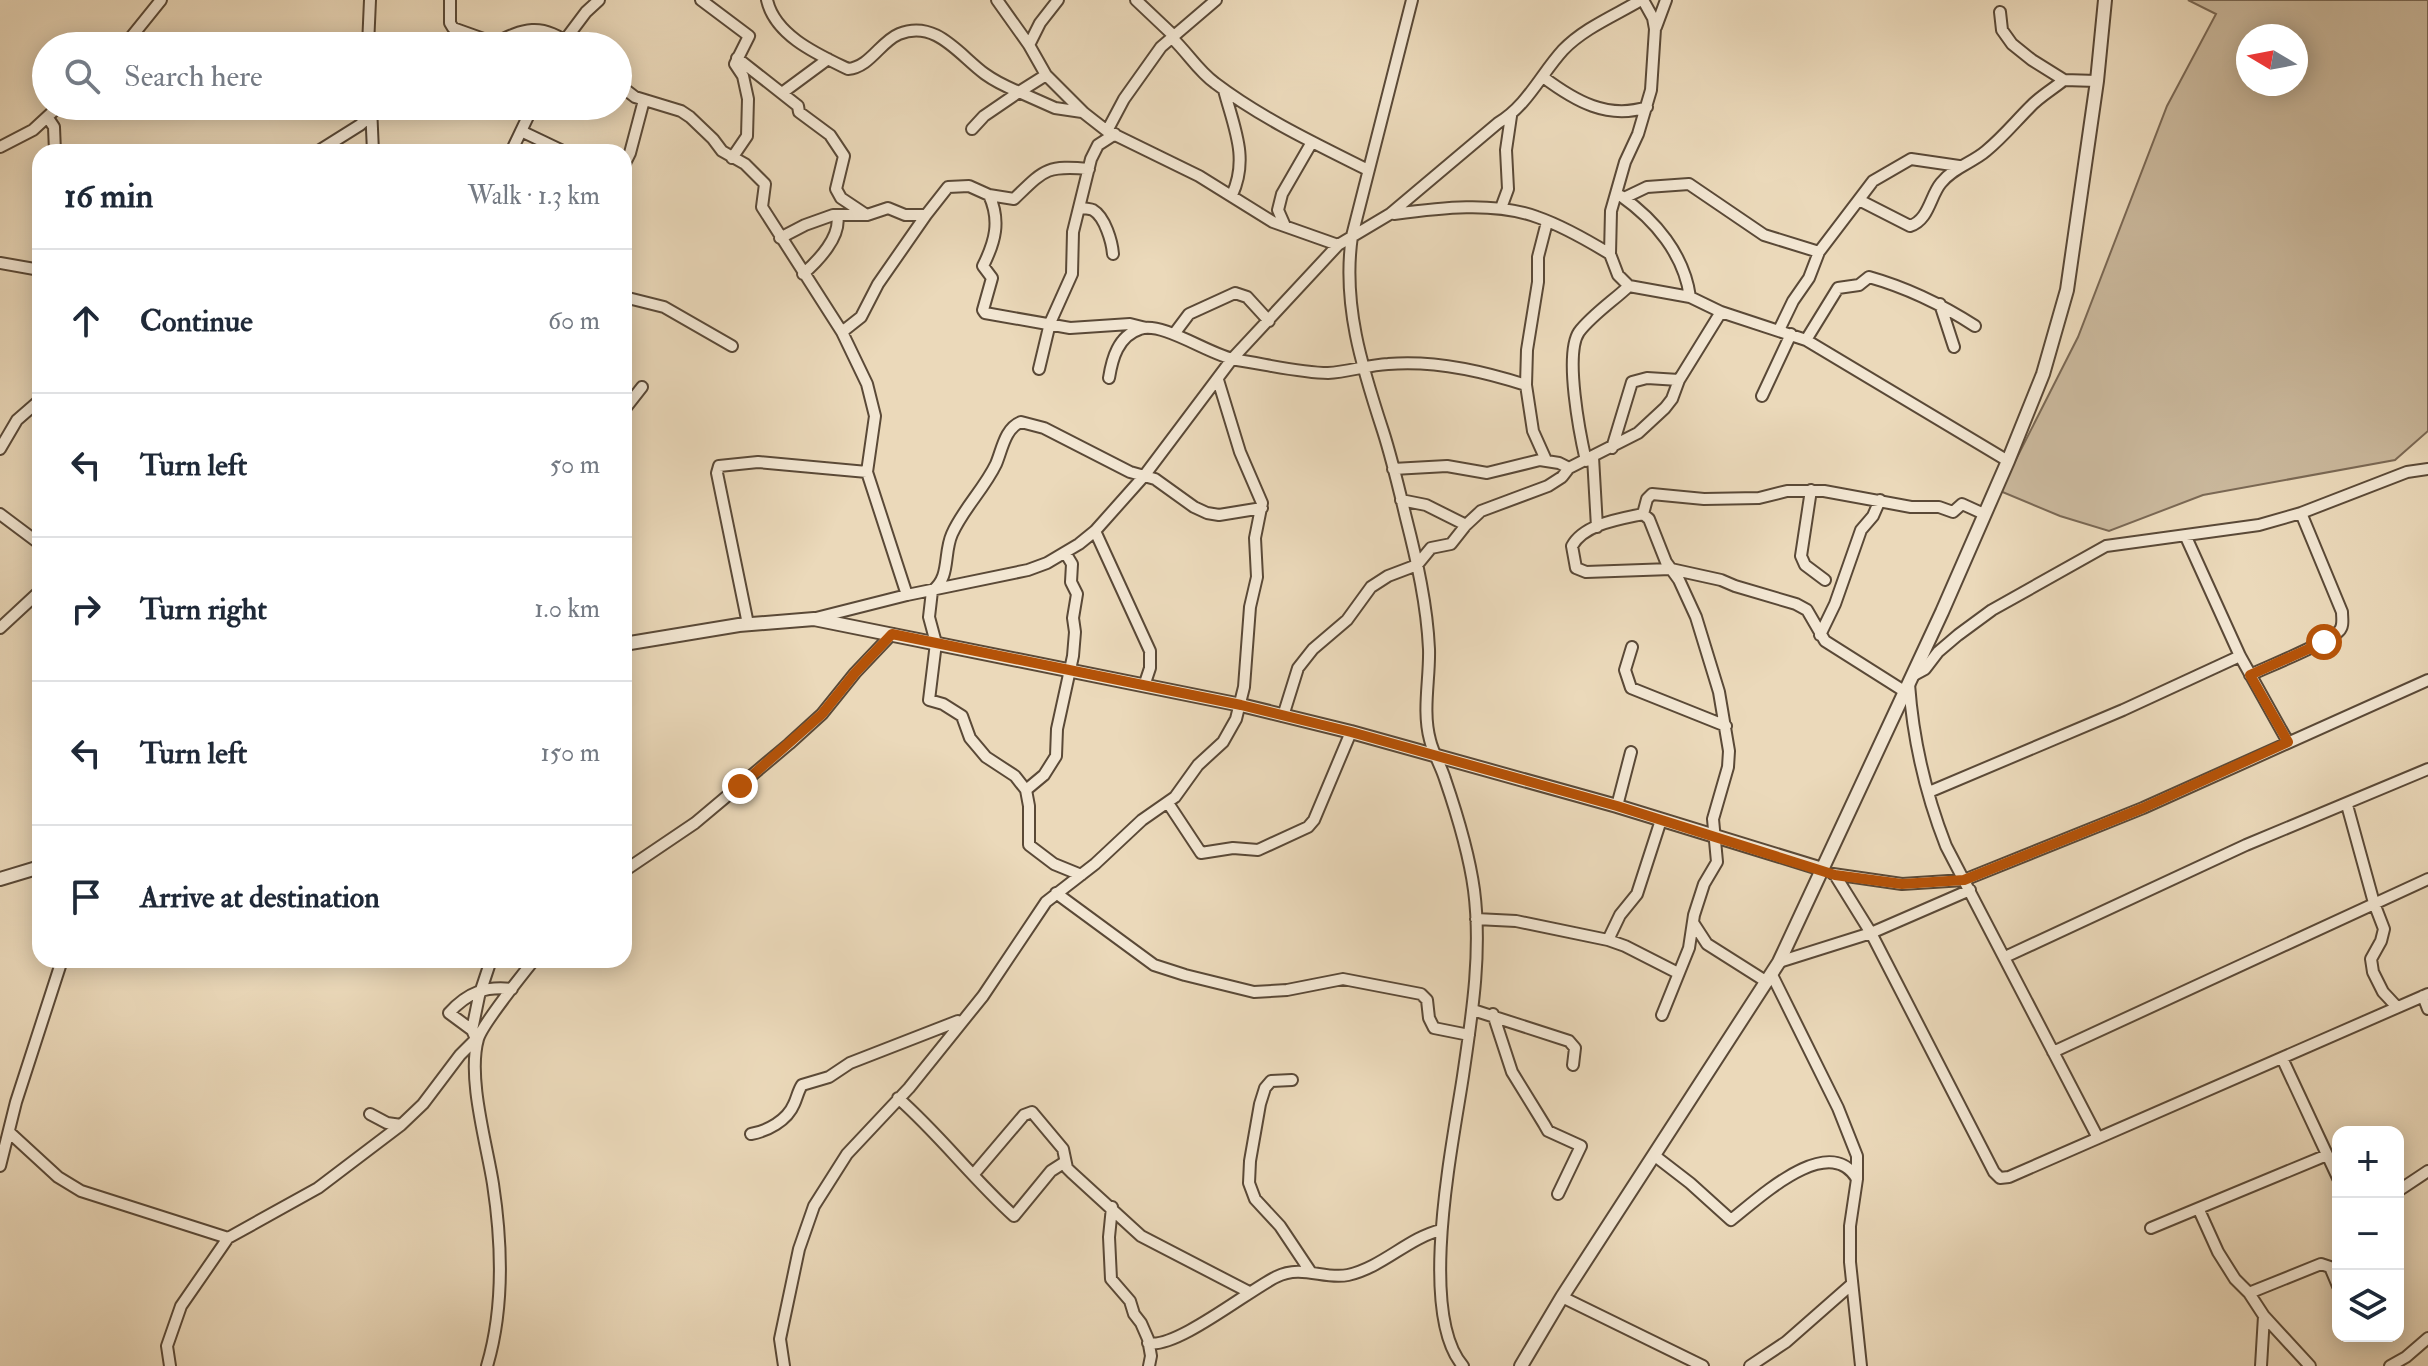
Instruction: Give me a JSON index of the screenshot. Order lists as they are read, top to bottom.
{
  "north": "left",
  "page": {
    "search": "Search here",
    "heading": ["16 min", "Walk · 1.3 km"],
    "list": [
      ["Continue", "60 m"],
      ["Turn left", "50 m"],
      ["Turn right", "1.0 km"],
      ["Turn left", "150 m"],
      "Arrive at destination"
    ],
    "map_buttons": ["+", "−"]
  }
}
